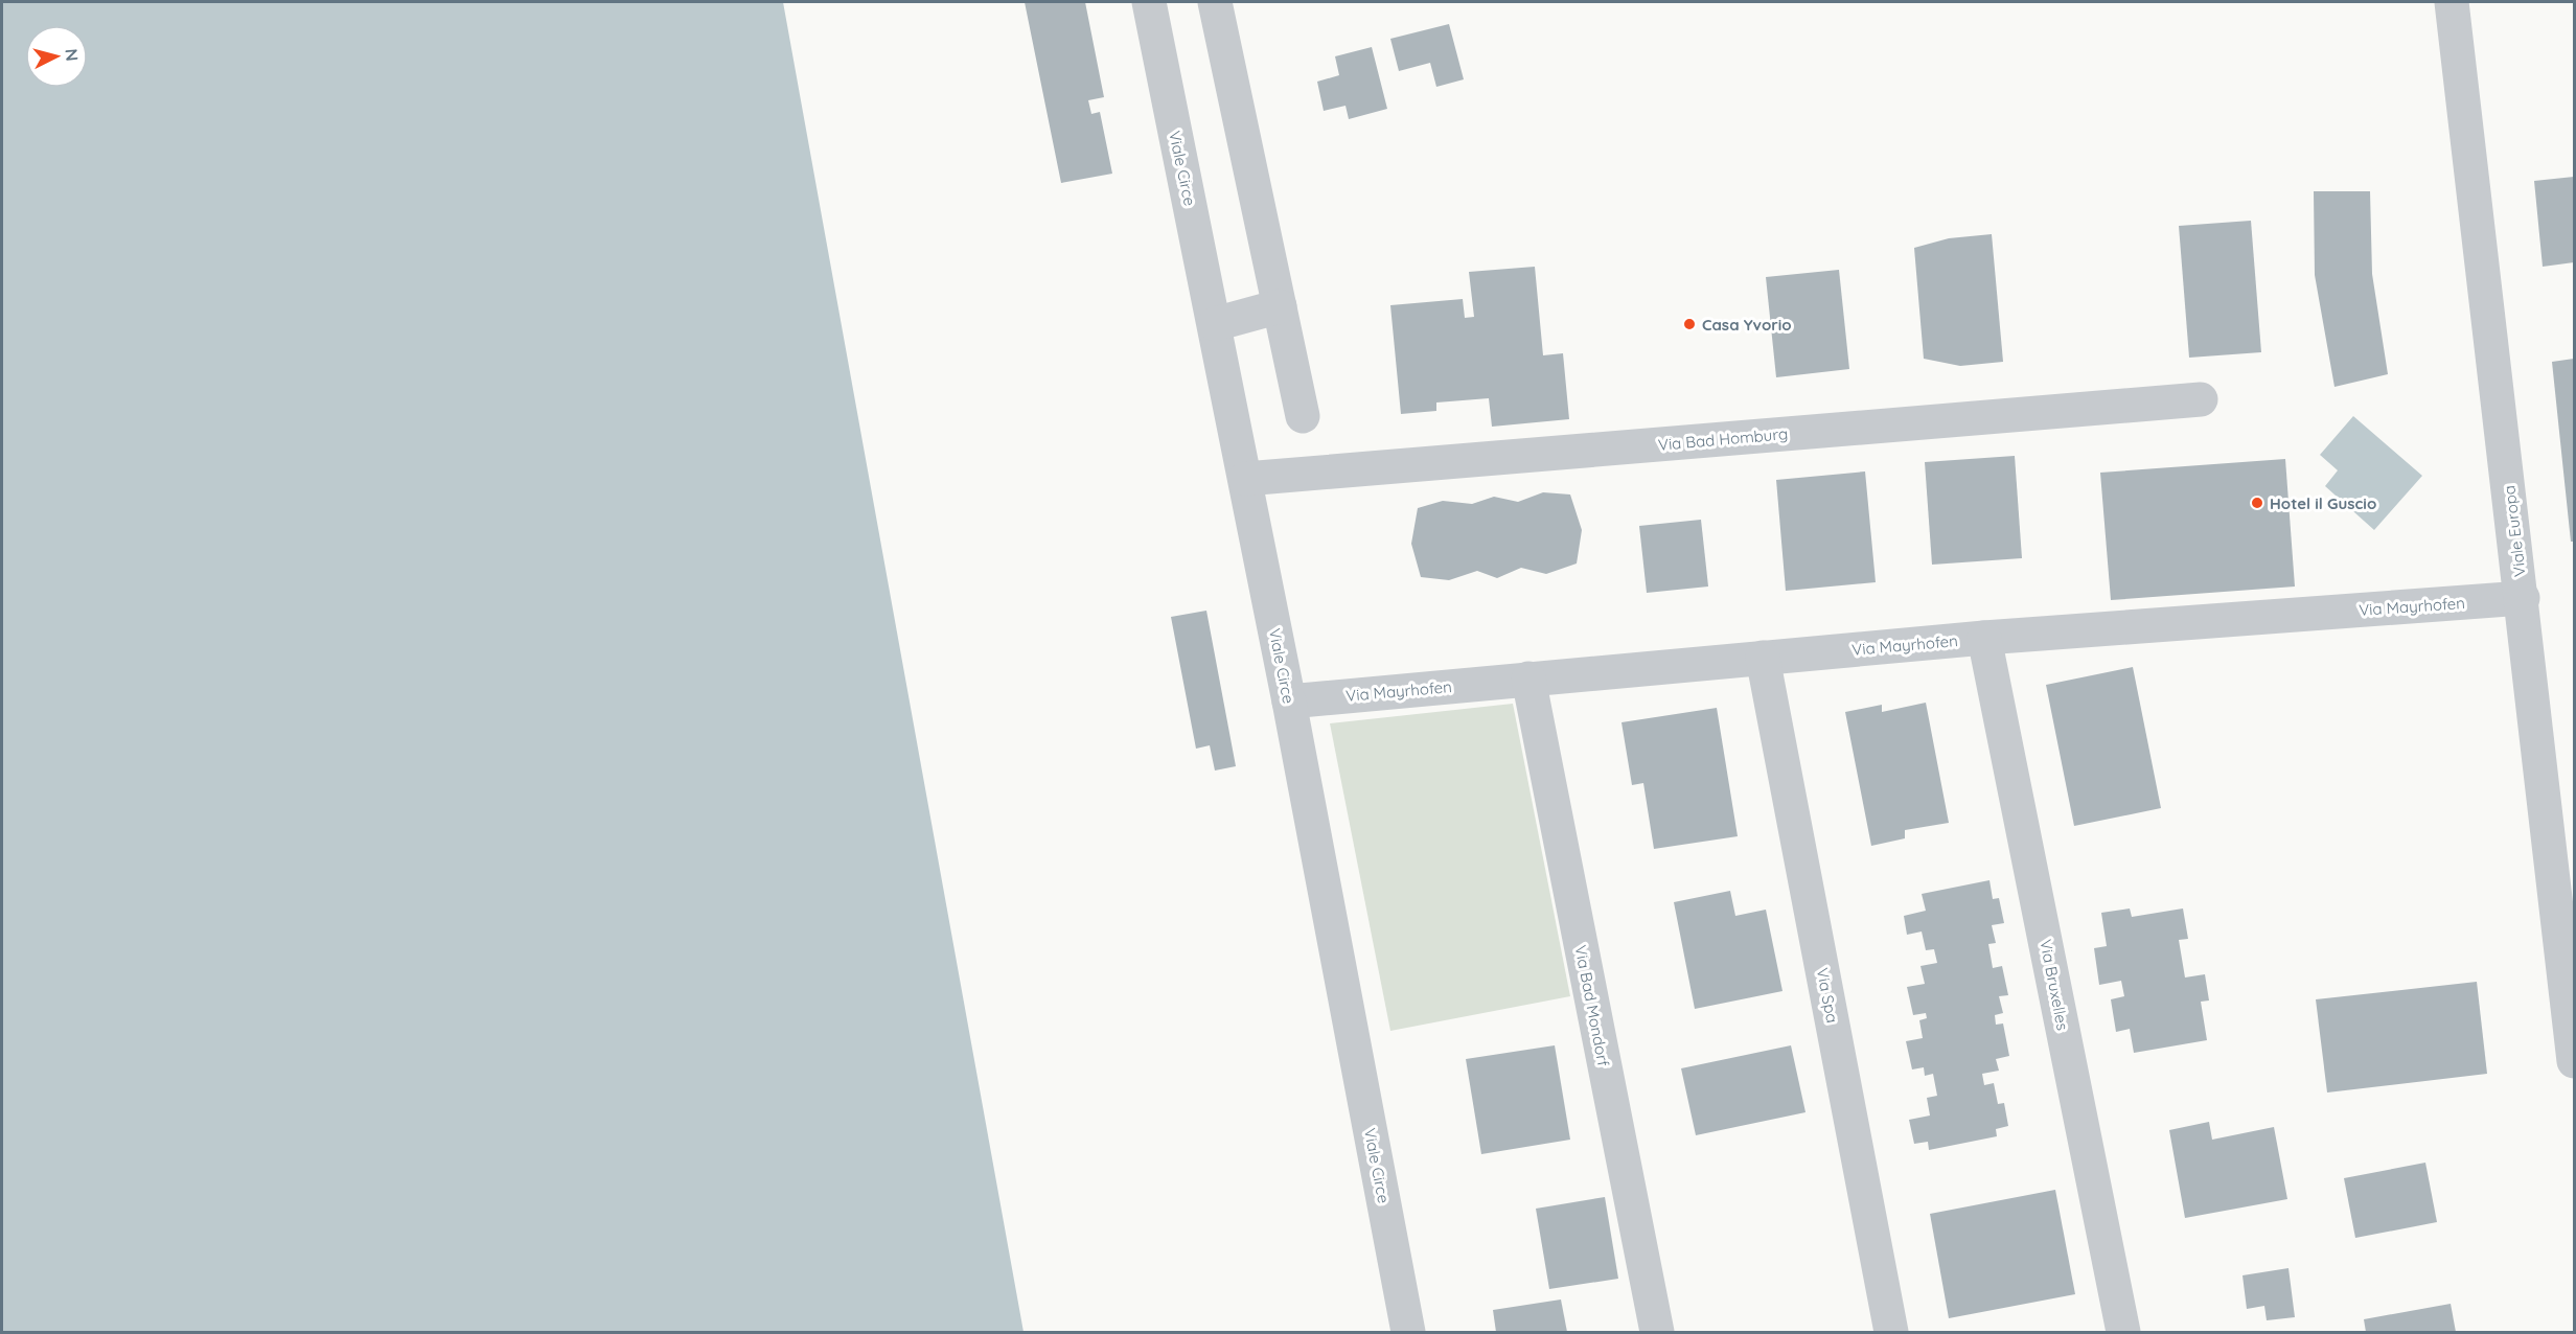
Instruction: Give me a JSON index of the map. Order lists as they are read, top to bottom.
{
  "streets": {
    "street": [
      "Viale Circe",
      "Via Bad Homburg",
      "Viale Europa",
      "Via Mayrhofen",
      "Via Bruxelles",
      "Via Spa",
      "Via Bad Mondorf"
    ]
  },
  "crossings": [
    ["Viale Circe", "Via Bad Homburg"],
    ["Viale Circe", "Via Mayrhofen"],
    ["Viale Europa", "Via Mayrhofen"],
    ["Via Mayrhofen", "Via Bruxelles"],
    ["Via Mayrhofen", "Via Spa"],
    ["Via Mayrhofen", "Via Bad Mondorf"]
  ],
  "places": ["Casa Yvorio", "Hotel il Guscio"],
  "north": "right"
}
